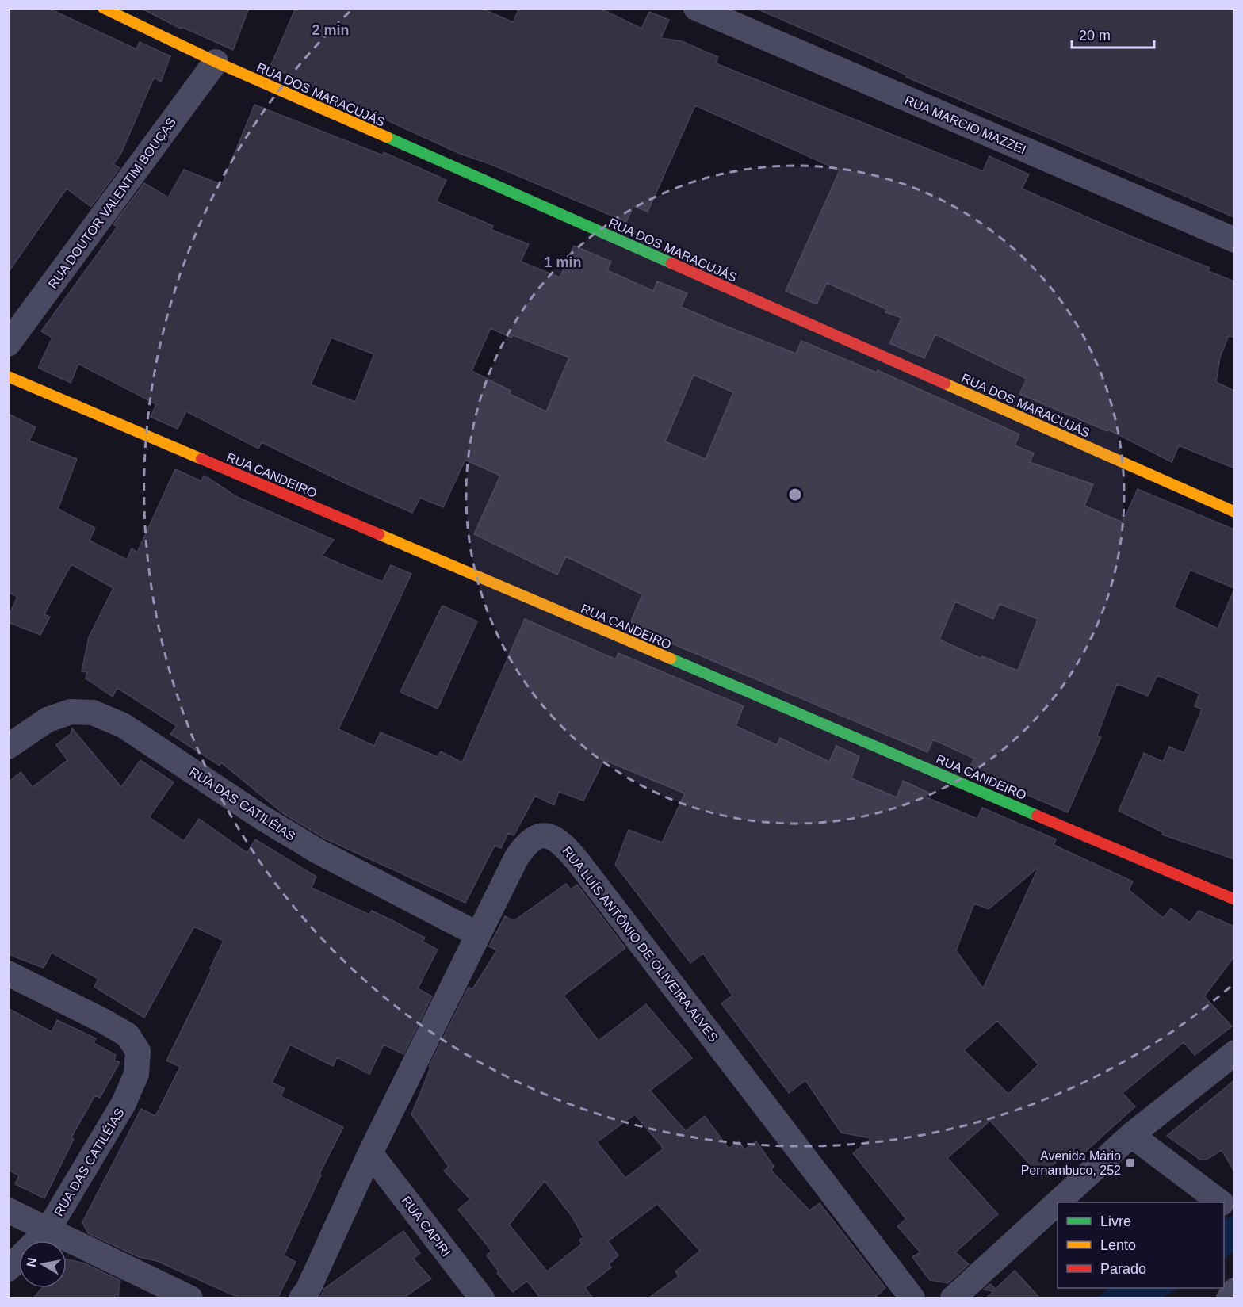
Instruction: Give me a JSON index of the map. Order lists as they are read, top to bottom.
{
  "streets": {
    "street": [
      "RUA DOS MARACUJÁS",
      "RUA MARCIO MAZZEI",
      "RUA DOUTOR VALENTIM BOUÇAS",
      "RUA CANDEIRO",
      "RUA DAS CATILÉIAS",
      "RUA LUÍS ANTÔNIO DE OLIVEIRA ALVES",
      "RUA CAPIRI"
    ]
  },
  "crossings": [
    ["RUA DOS MARACUJÁS", "RUA DOUTOR VALENTIM BOUÇAS"],
    ["RUA DAS CATILÉIAS", "RUA LUÍS ANTÔNIO DE OLIVEIRA ALVES"],
    ["RUA LUÍS ANTÔNIO DE OLIVEIRA ALVES", "RUA CAPIRI"]
  ],
  "places": {
    "transit": ["Avenida Mário Pernambuco, 252"]
  },
  "legend": ["Livre", "Lento", "Parado"],
  "scale_bar": "20 m",
  "north": "left",
  "rings": ["2 min", "1 min"]
}
